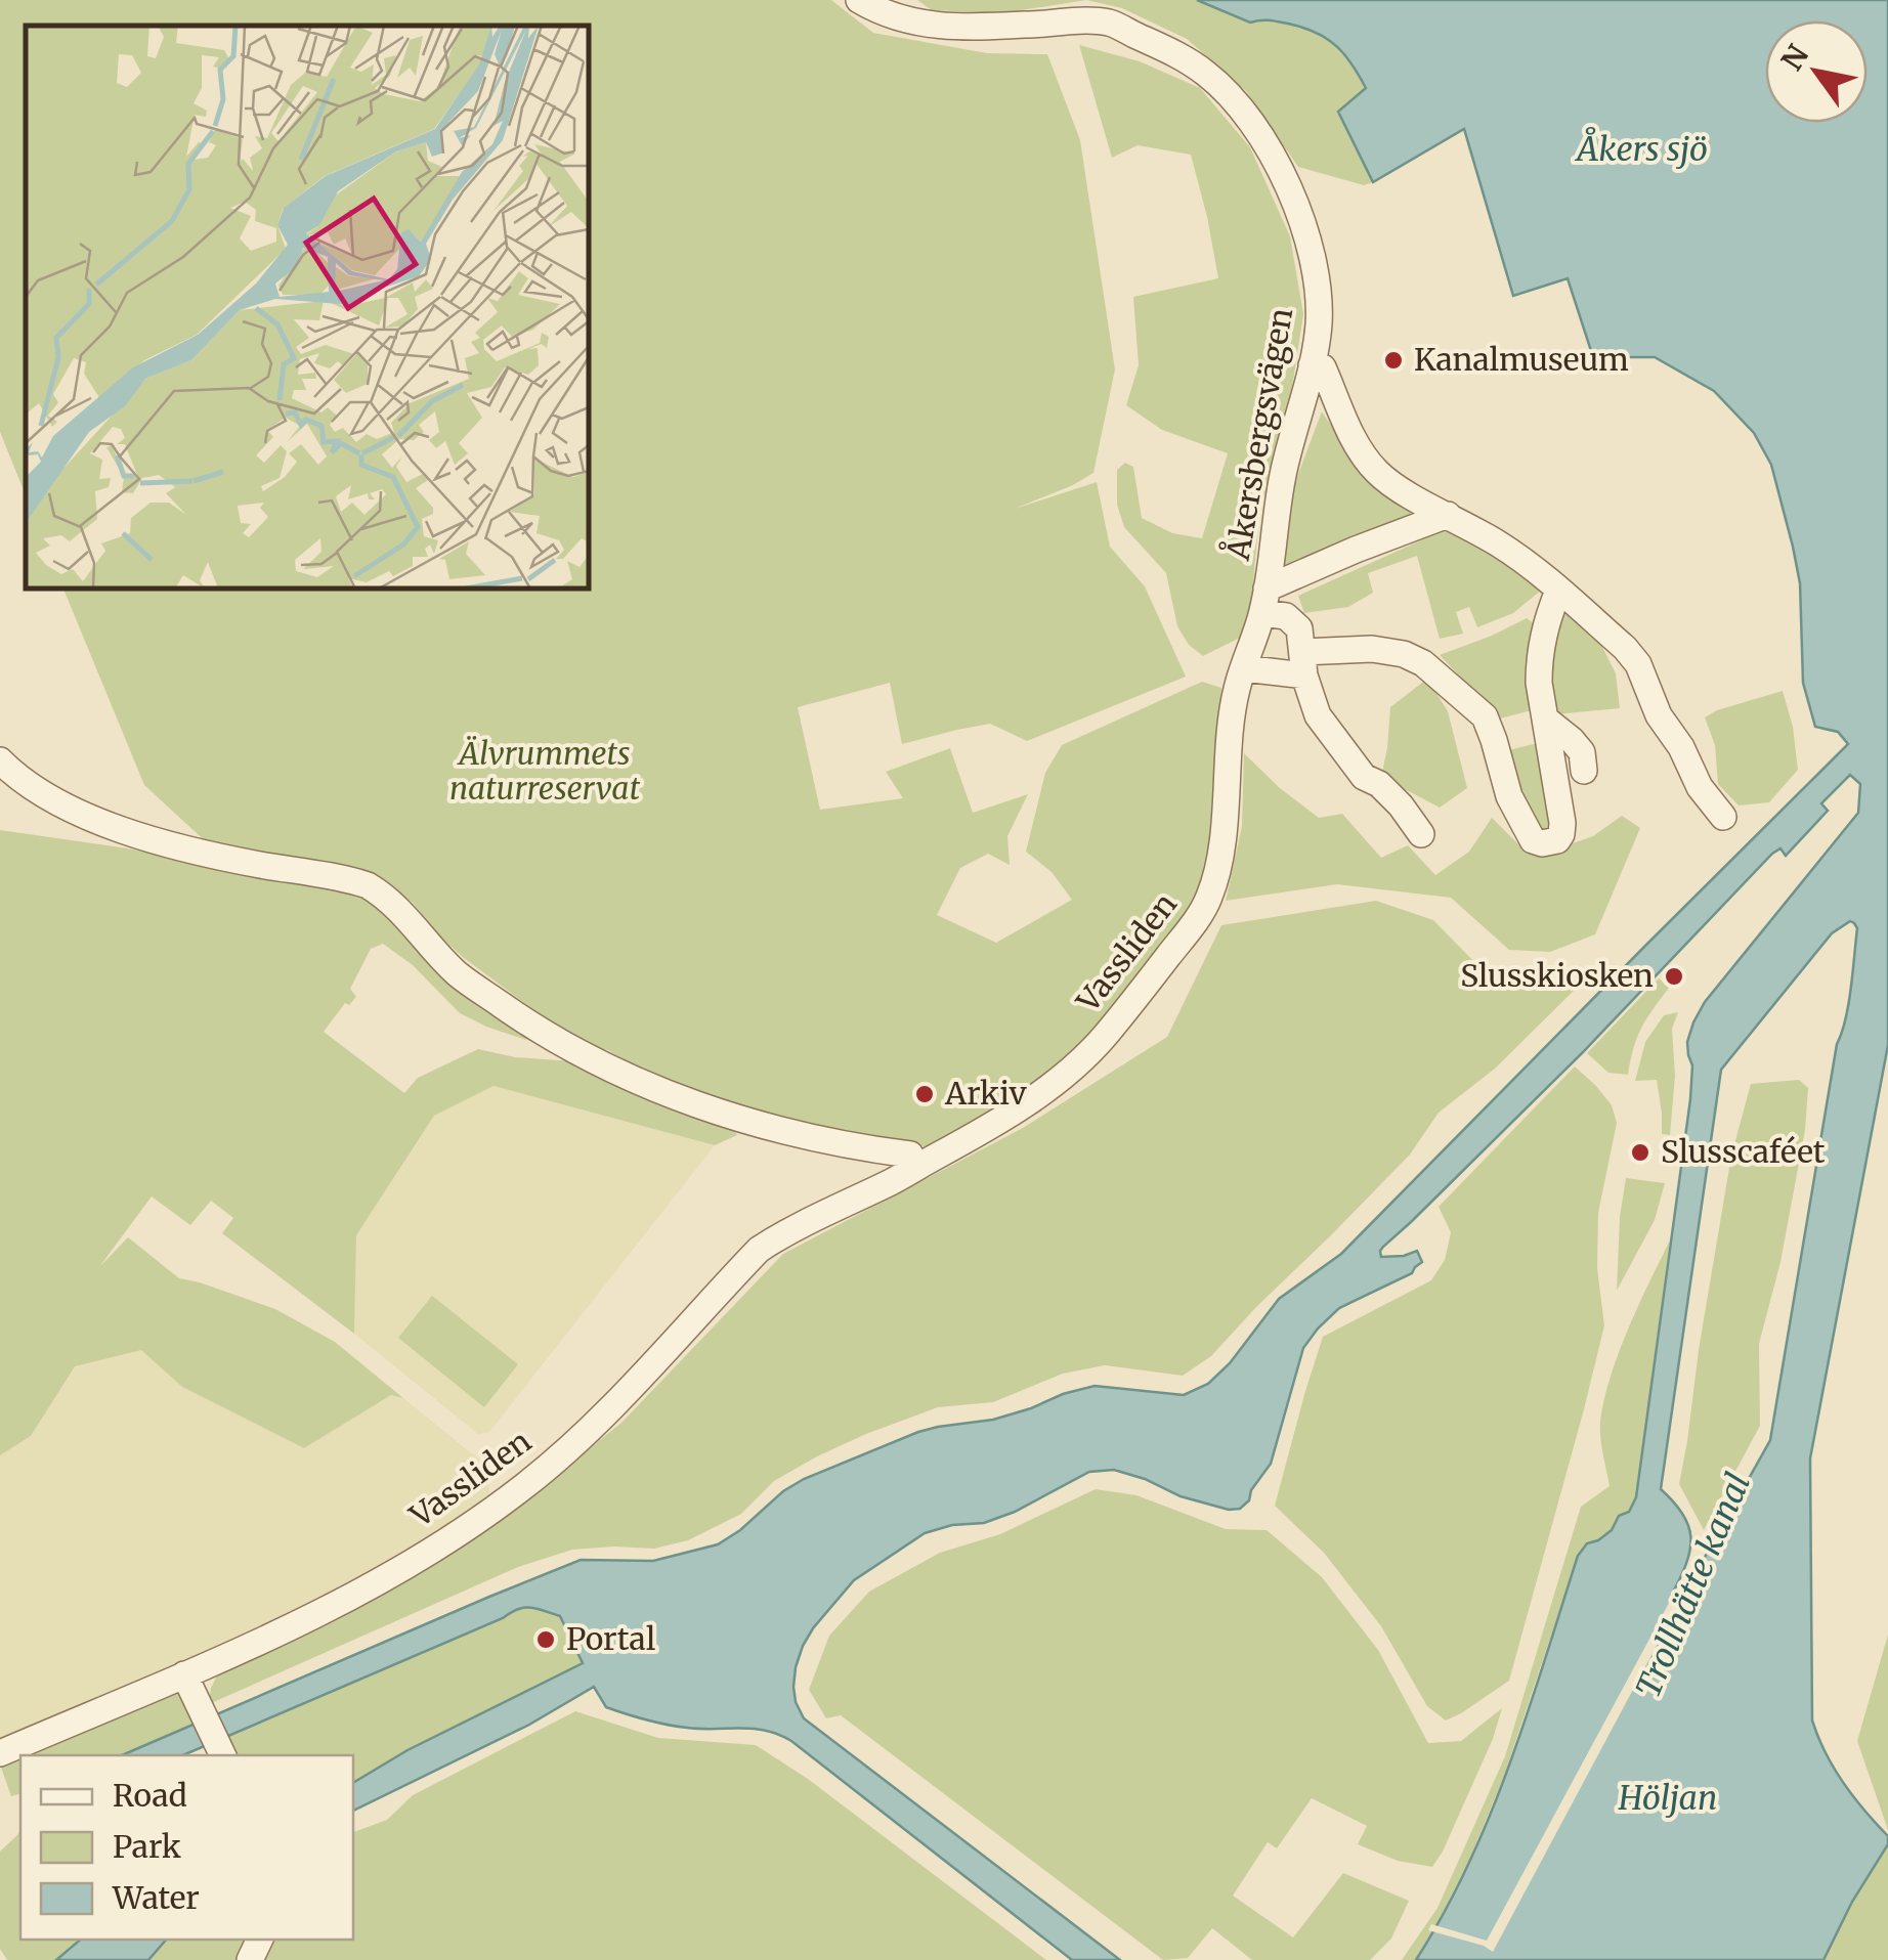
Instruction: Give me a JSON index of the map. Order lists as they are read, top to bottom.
{
  "streets": {
    "street": ["Åkersbergsvägen", "Vassliden"]
  },
  "crossings": [
    ["Åkersbergsvägen", "Vassliden"]
  ],
  "water": ["Åkers sjö", "Trollhätte kanal", "Höljan"],
  "parks": ["Älvrummets naturreservat"],
  "places": [
    "Kanalmuseum",
    "Slusskiosken",
    "Arkiv",
    "Slusscaféet",
    "Portal"
  ],
  "legend": ["Road", "Park", "Water"],
  "north": "top left"
}
